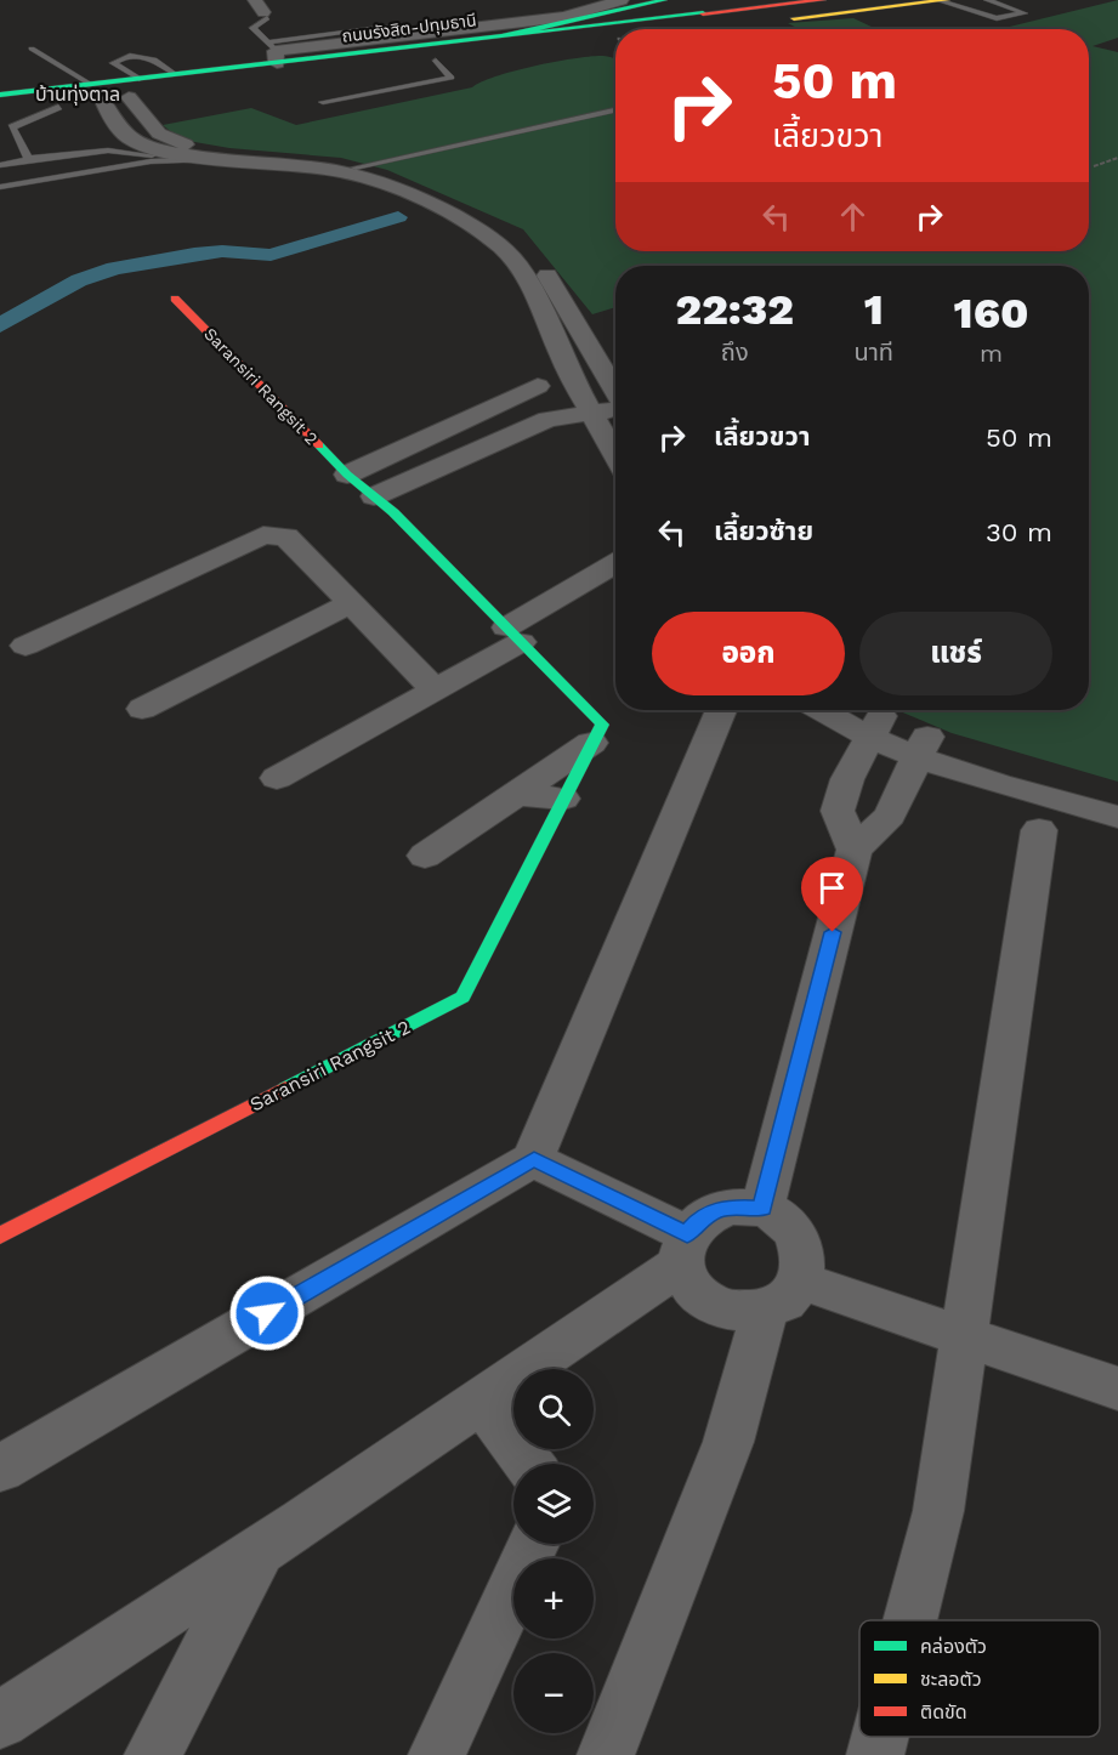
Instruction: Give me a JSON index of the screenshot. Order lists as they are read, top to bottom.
{
  "streets": {
    "main road": ["ถนนรังสิต-ปทุมธานี", "Saransiri Rangsit 2"]
  },
  "districts": ["บ้านทุ่งตาล"],
  "legend": ["คล่องตัว", "ชะลอตัว", "ติดขัด"],
  "page": {
    "turn": ["50 m", "เลี้ยวขวา"],
    "eta": [
      "22:32",
      "ถึง",
      "1",
      "นาที",
      "160",
      "m"
    ],
    "list": [
      {
        "name": "เลี้ยวขวา",
        "value": "50 m"
      },
      {
        "name": "เลี้ยวซ้าย",
        "value": "30 m"
      }
    ],
    "buttons": ["ออก", "แชร์"],
    "map_buttons": ["+", "−"]
  }
}
